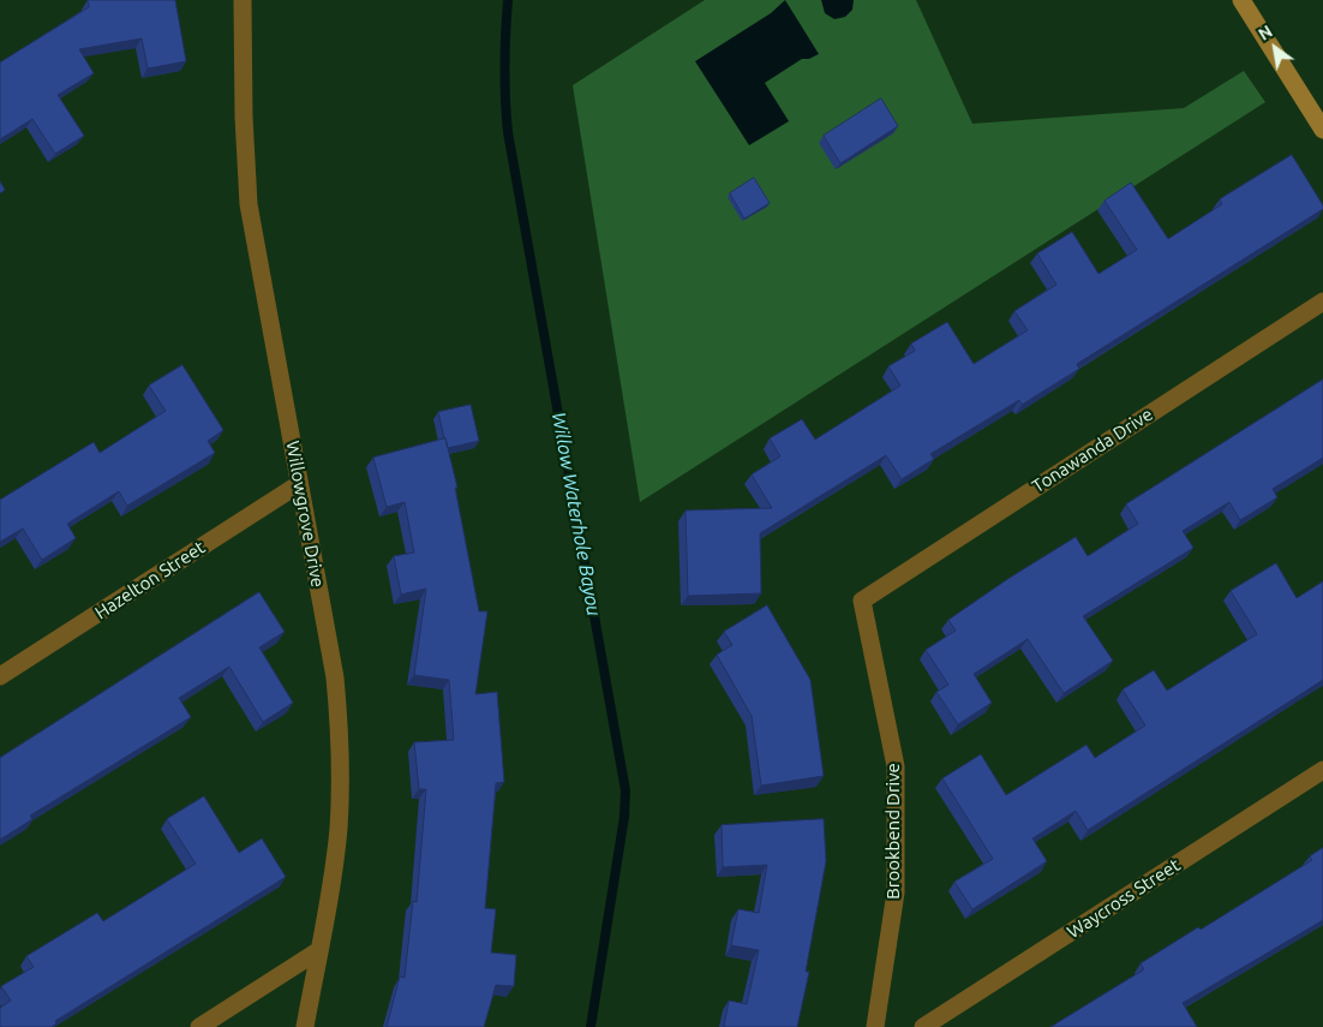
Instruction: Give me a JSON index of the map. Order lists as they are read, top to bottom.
{
  "streets": {
    "street": [
      "Tonawanda Drive",
      "Willowgrove Drive",
      "Hazelton Street",
      "Brookbend Drive",
      "Waycross Street"
    ]
  },
  "crossings": [
    ["Tonawanda Drive", "Brookbend Drive"],
    ["Willowgrove Drive", "Hazelton Street"]
  ],
  "water": ["Willow Waterhole Bayou"],
  "north": "top left"
}
